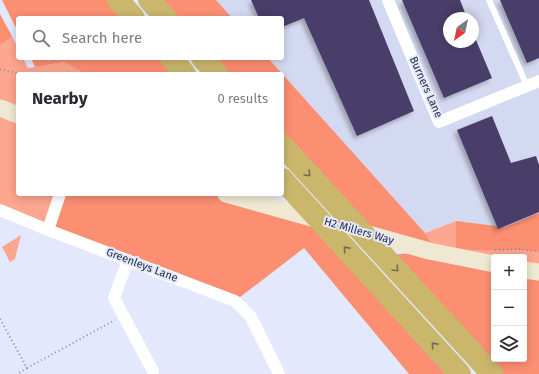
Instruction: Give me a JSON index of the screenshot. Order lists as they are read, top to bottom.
{
  "streets": {
    "street": ["Burners Lane", "H2 Millers Way", "Greenleys Lane"]
  },
  "north": "bottom left",
  "page": {
    "search": "Search here",
    "heading": ["Nearby", "0 results"],
    "map_buttons": ["+", "−"]
  }
}
